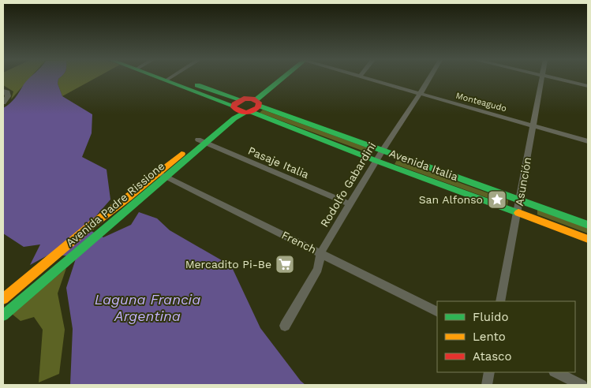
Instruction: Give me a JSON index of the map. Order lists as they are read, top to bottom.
{
  "streets": {
    "main road": ["Avenida Italia", "Avenida Padre Rissione"],
    "street": [
      "Monteagudo",
      "Pasaje Italia",
      "Asunción",
      "Rodolfo Gabardini",
      "French"
    ]
  },
  "crossings": [
    ["Monteagudo", "Asunción"],
    ["Monteagudo", "Rodolfo Gabardini"],
    ["Pasaje Italia", "Rodolfo Gabardini"],
    ["Pasaje Italia", "Avenida Padre Rissione"],
    ["Avenida Italia", "Asunción"],
    ["Avenida Italia", "Rodolfo Gabardini"],
    ["Avenida Italia", "Avenida Padre Rissione"],
    ["Rodolfo Gabardini", "French"],
    ["Avenida Padre Rissione", "French"]
  ],
  "water": ["Laguna Francia Argentina"],
  "places": {
    "place": ["San Alfonso"],
    "supermarket": ["Mercadito Pi-Be"]
  },
  "legend": ["Fluido", "Lento", "Atasco"]
}
